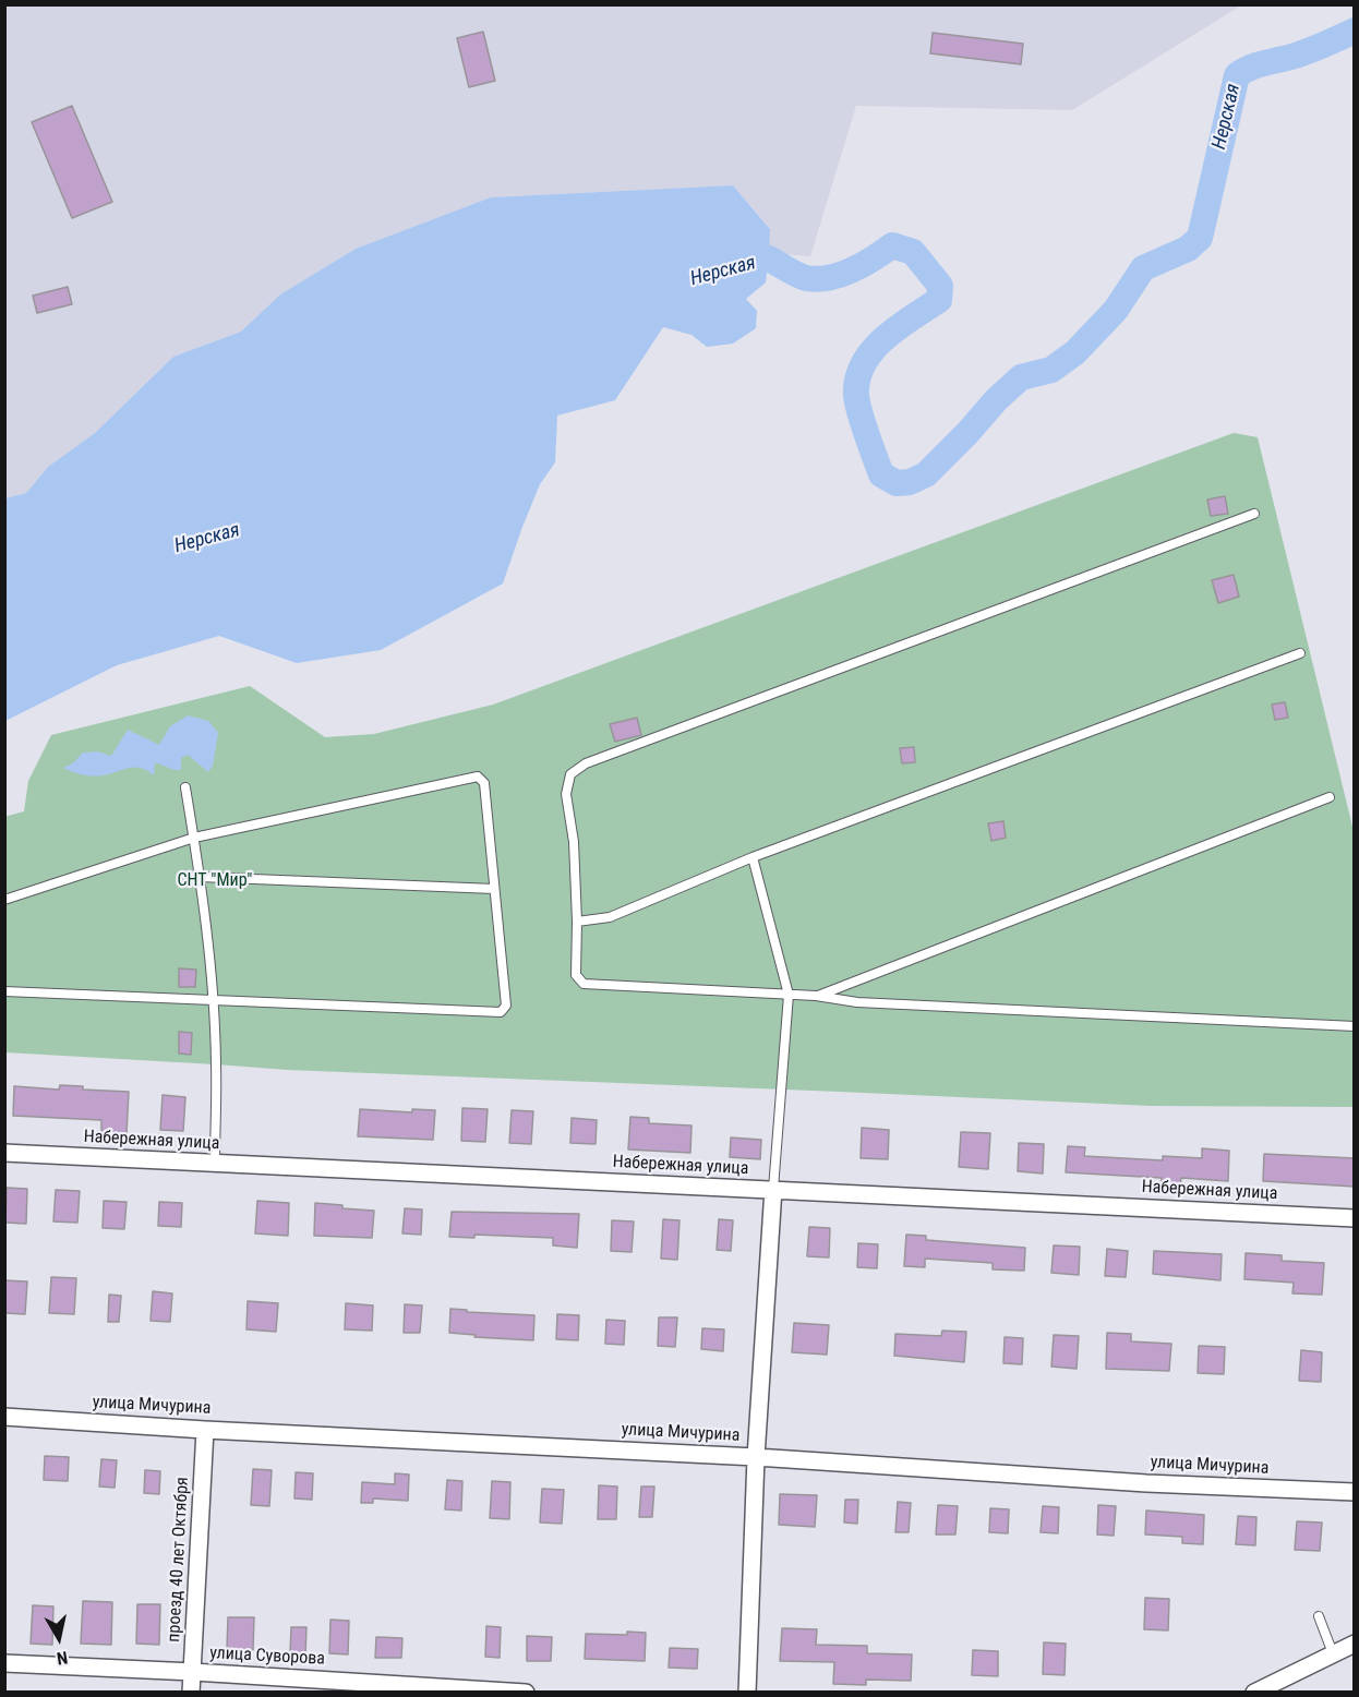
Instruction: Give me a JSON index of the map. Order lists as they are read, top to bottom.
{
  "streets": {
    "street": [
      "Набережная улица",
      "улица Мичурина",
      "проезд 40 лет Октября",
      "улица Суворова"
    ]
  },
  "crossings": [
    ["улица Мичурина", "проезд 40 лет Октября"],
    ["проезд 40 лет Октября", "улица Суворова"]
  ],
  "water": ["Нерская"],
  "parks": ["СНТ \"Мир\""],
  "north": "bottom"
}
